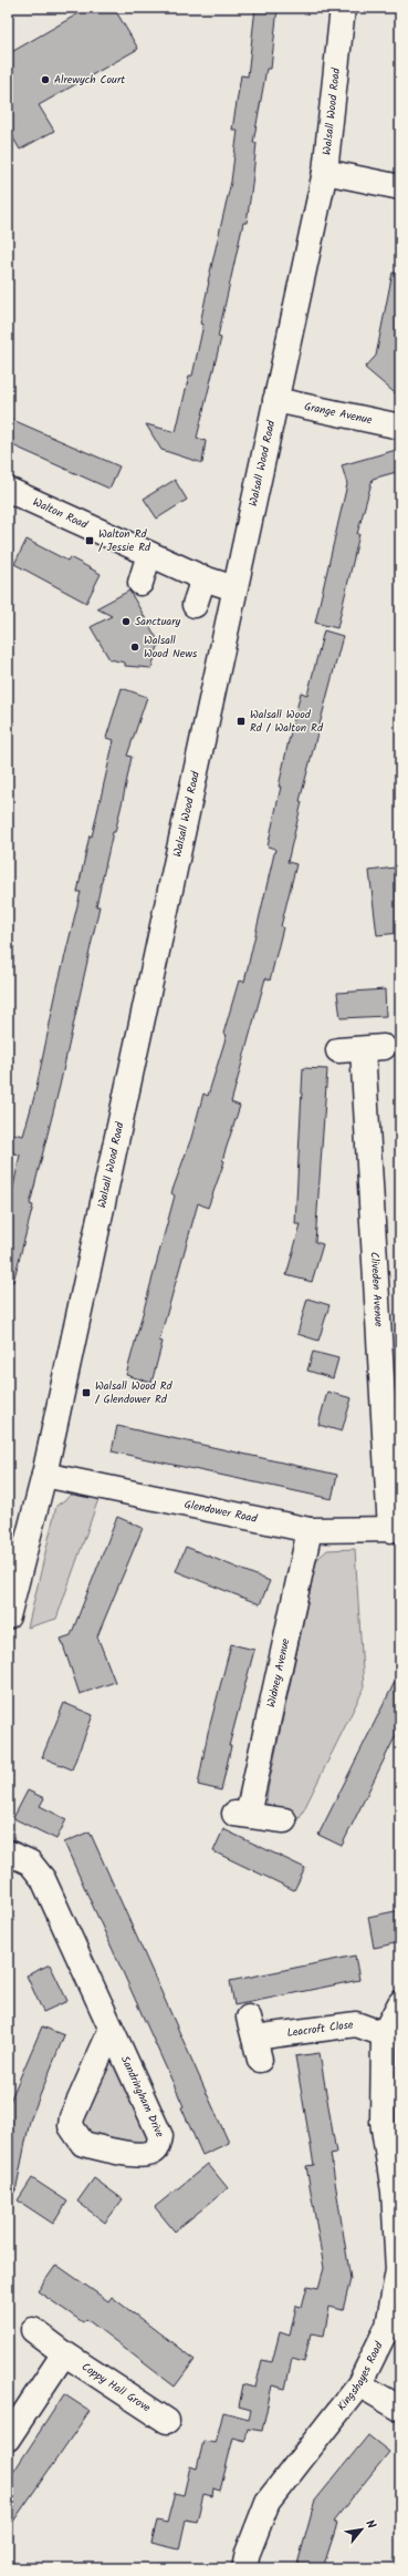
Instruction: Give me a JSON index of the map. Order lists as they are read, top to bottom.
{
  "streets": {
    "street": [
      "Walsall Wood Road",
      "Grange Avenue",
      "Walton Road",
      "Cliveden Avenue",
      "Glendower Road",
      "Widney Avenue",
      "Leacroft Close",
      "Sandringham Drive",
      "Kingshayes Road",
      "Coppy Hall Grove"
    ]
  },
  "crossings": [
    ["Walsall Wood Road", "Grange Avenue"],
    ["Walsall Wood Road", "Walton Road"],
    ["Walsall Wood Road", "Glendower Road"],
    ["Cliveden Avenue", "Glendower Road"],
    ["Glendower Road", "Widney Avenue"],
    ["Leacroft Close", "Kingshayes Road"]
  ],
  "places": {
    "other": ["Alrewych Court", "Sanctuary", "Walsall Wood News"],
    "transit": ["Walton Rd / Jessie Rd", "Walsall Wood Rd / Walton Rd", "Walsall Wood Rd / Glendower Rd"]
  },
  "north": "top right"
}
